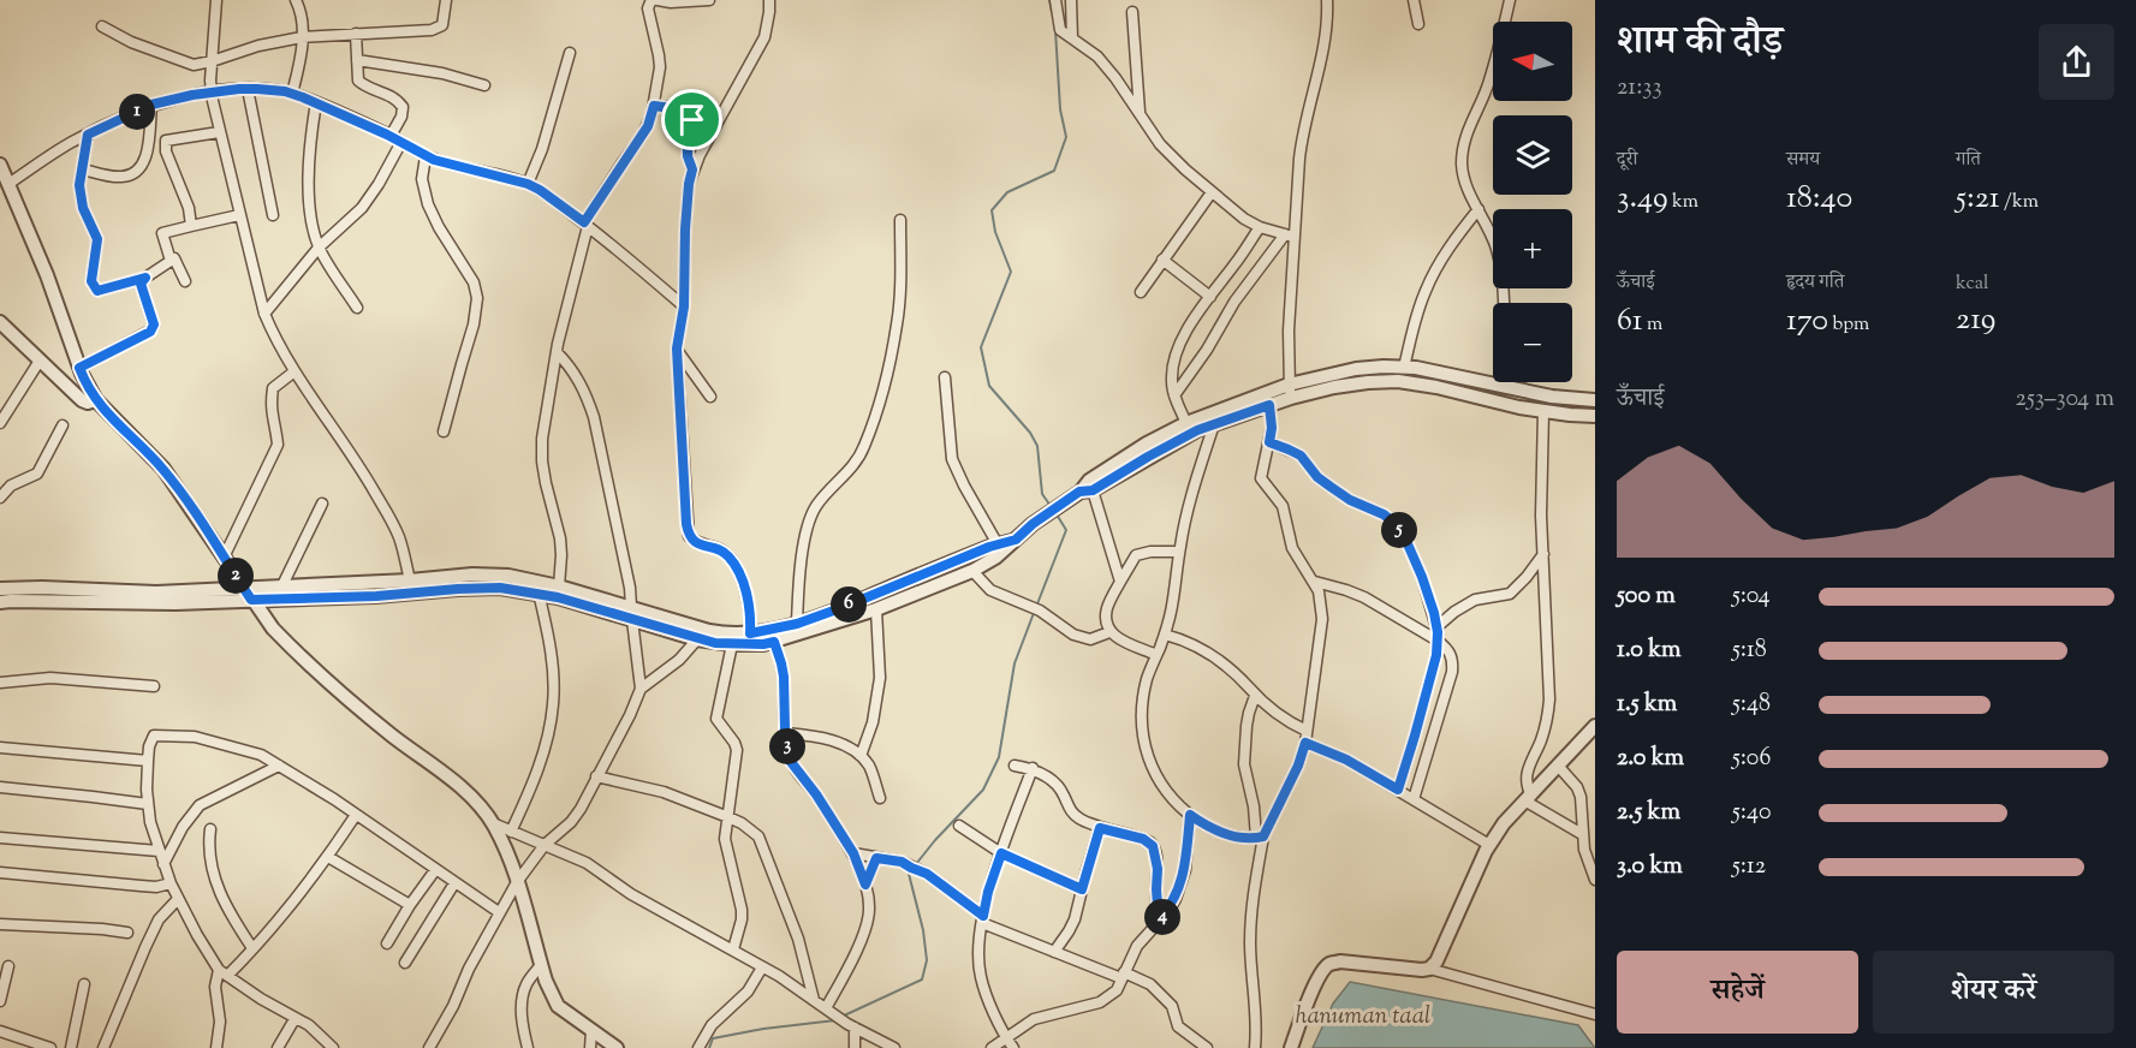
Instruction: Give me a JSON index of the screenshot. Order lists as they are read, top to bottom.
{
  "water": ["hanuman taal"],
  "north": "left",
  "page": {
    "heading": ["शाम की दौड़", "21:33"],
    "map_buttons": ["+", "−"],
    "pins": [
      "1",
      "5",
      "2",
      "6",
      "3",
      "4"
    ],
    "stats": [
      ["दूरी", "3.49 km"],
      ["समय", "18:40"],
      ["गति", "5:21 /km"],
      ["ऊँचाई", "61 m"],
      ["हृदय गति", "170 bpm"],
      ["kcal", "219"]
    ],
    "chart": ["ऊँचाई", "253–304 m"],
    "list": [
      {
        "name": "500 m",
        "note": "5:04"
      },
      {
        "name": "1.0 km",
        "note": "5:18"
      },
      {
        "name": "1.5 km",
        "note": "5:48"
      },
      {
        "name": "2.0 km",
        "note": "5:06"
      },
      {
        "name": "2.5 km",
        "note": "5:40"
      },
      {
        "name": "3.0 km",
        "note": "5:12"
      }
    ],
    "buttons": ["सहेजें", "शेयर करें"]
  }
}
